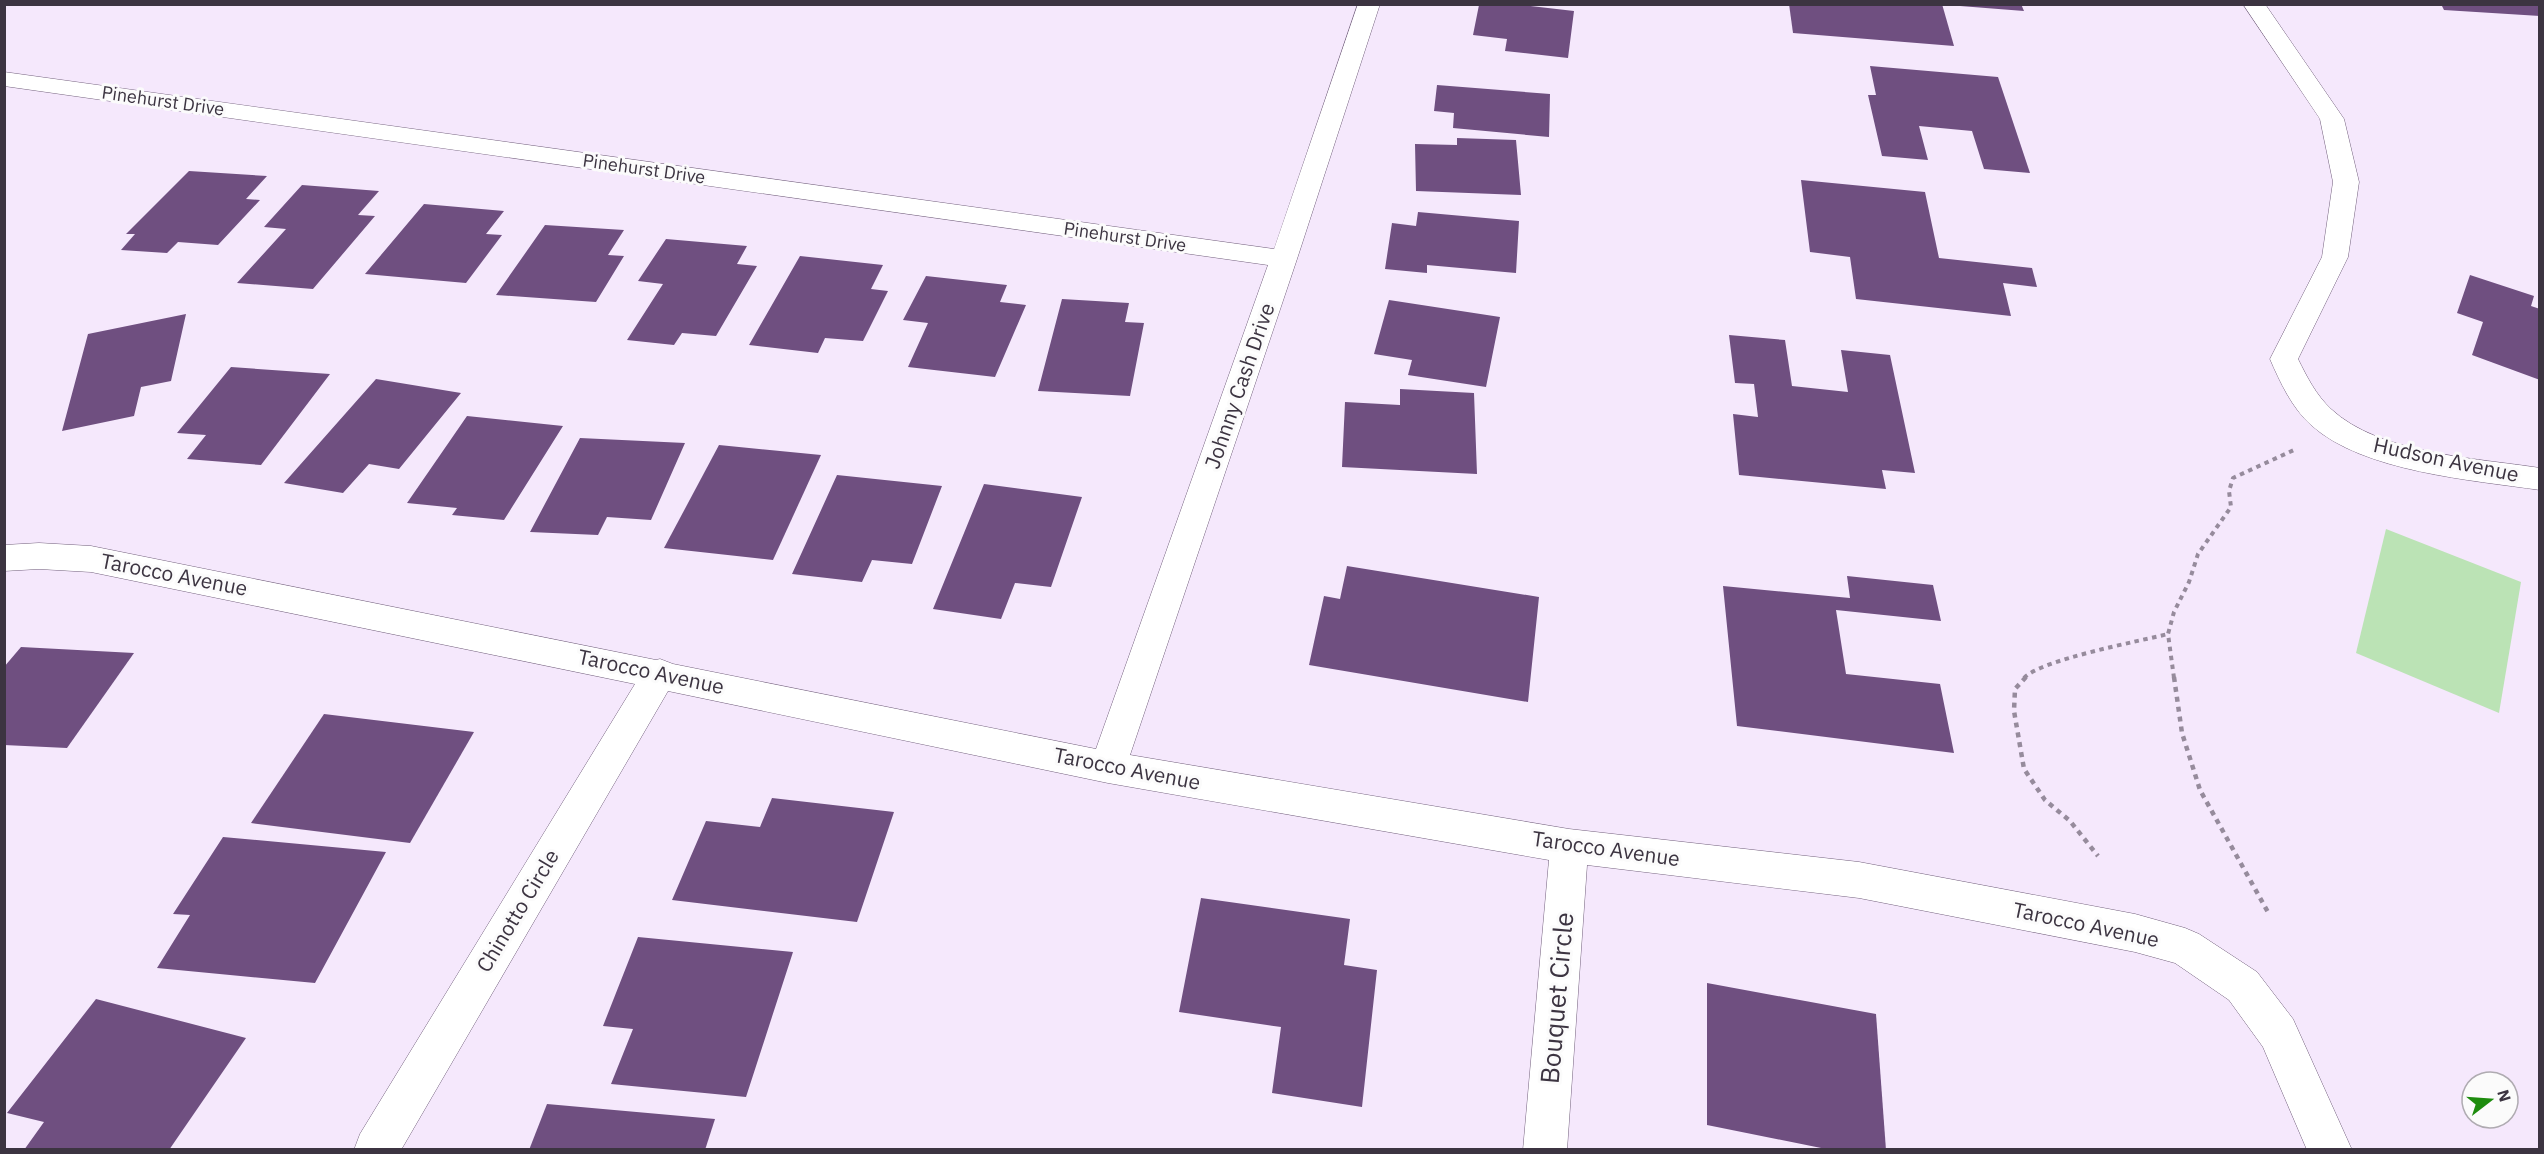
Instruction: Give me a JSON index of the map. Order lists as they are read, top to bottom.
{
  "streets": {
    "street": [
      "Pinehurst Drive",
      "Johnny Cash Drive",
      "Hudson Avenue",
      "Tarocco Avenue",
      "Chinotto Circle",
      "Bouquet Circle"
    ]
  },
  "crossings": [
    ["Pinehurst Drive", "Johnny Cash Drive"],
    ["Johnny Cash Drive", "Tarocco Avenue"],
    ["Tarocco Avenue", "Chinotto Circle"],
    ["Tarocco Avenue", "Bouquet Circle"]
  ],
  "north": "right"
}
